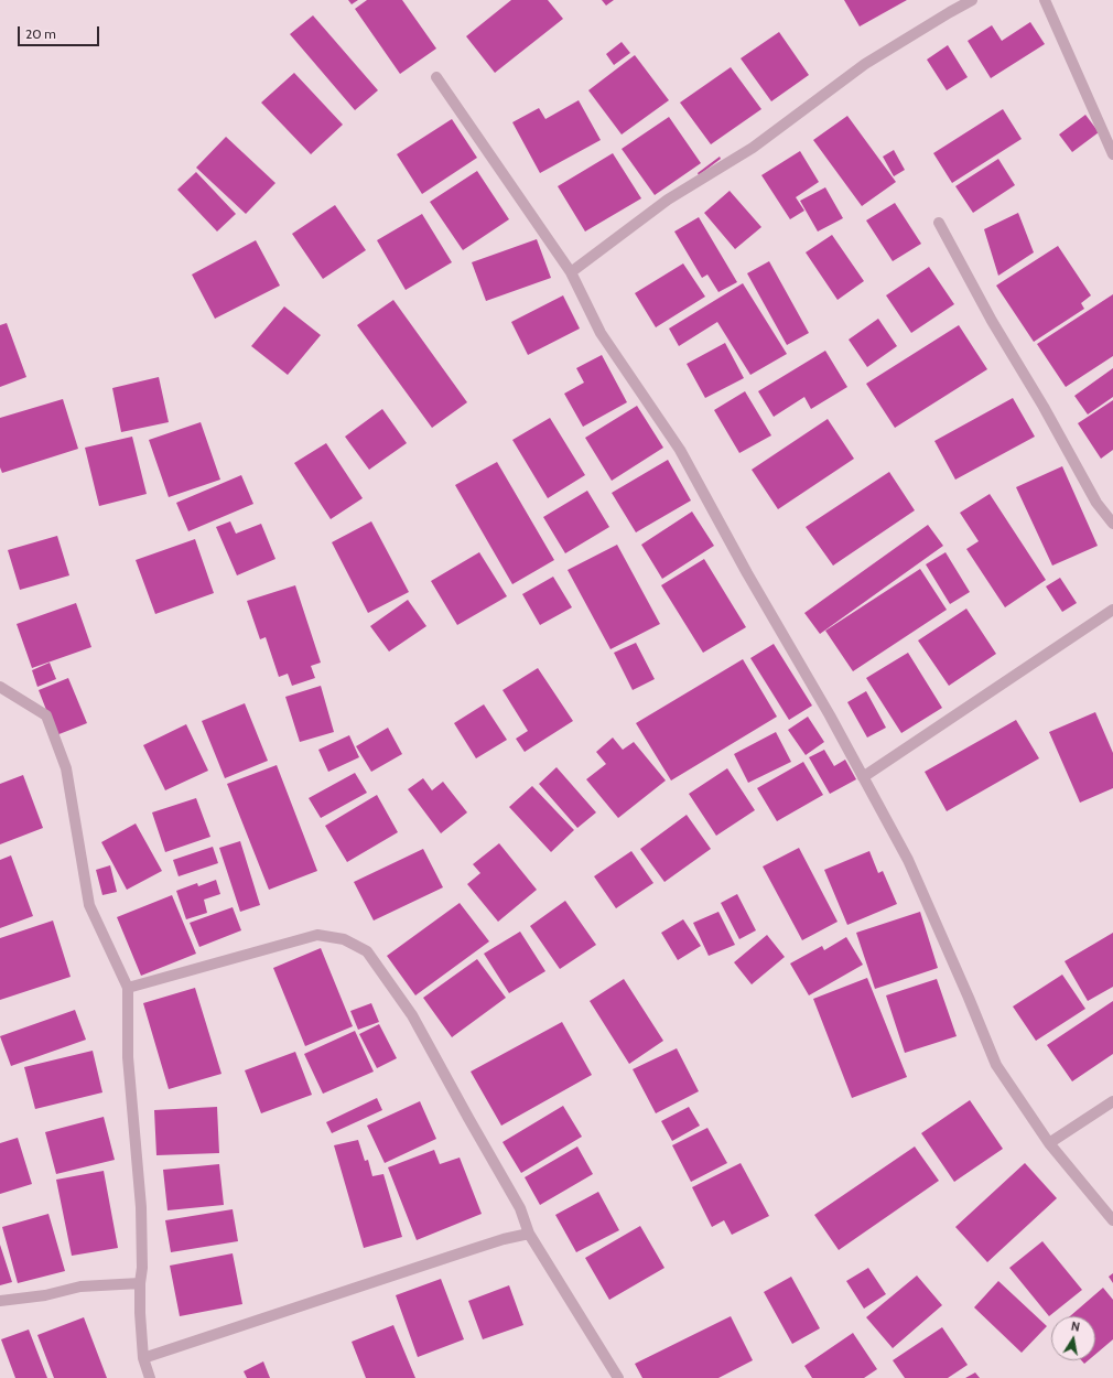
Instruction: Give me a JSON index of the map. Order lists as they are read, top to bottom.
{
  "scale_bar": "20 m",
  "north": "top"
}
